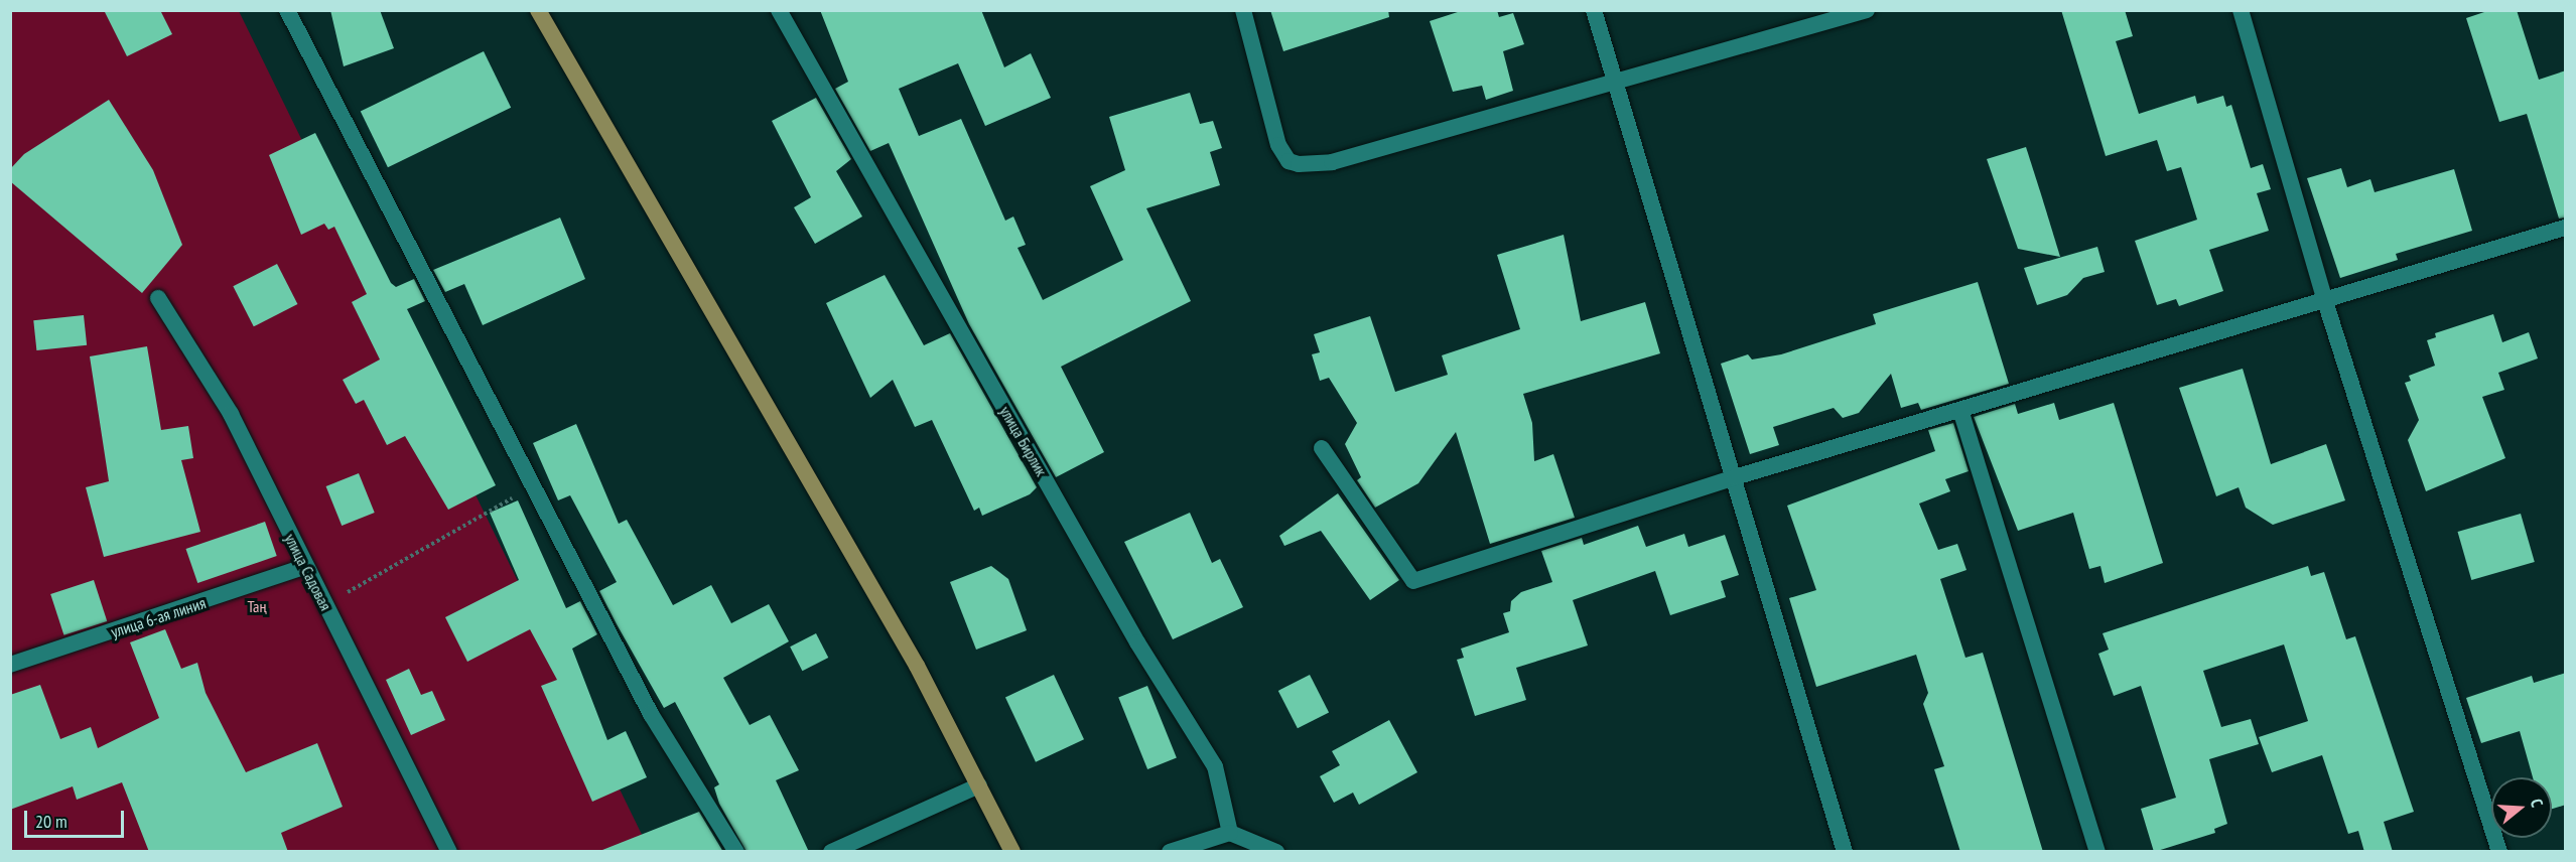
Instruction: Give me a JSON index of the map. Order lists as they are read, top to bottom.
{
  "streets": {
    "street": ["улица Бирлик", "улица Садовая", "улица 6-ая линия"]
  },
  "crossings": [
    ["улица Садовая", "улица 6-ая линия"]
  ],
  "parks": ["Таң"],
  "scale_bar": "20 m",
  "north": "right"
}
